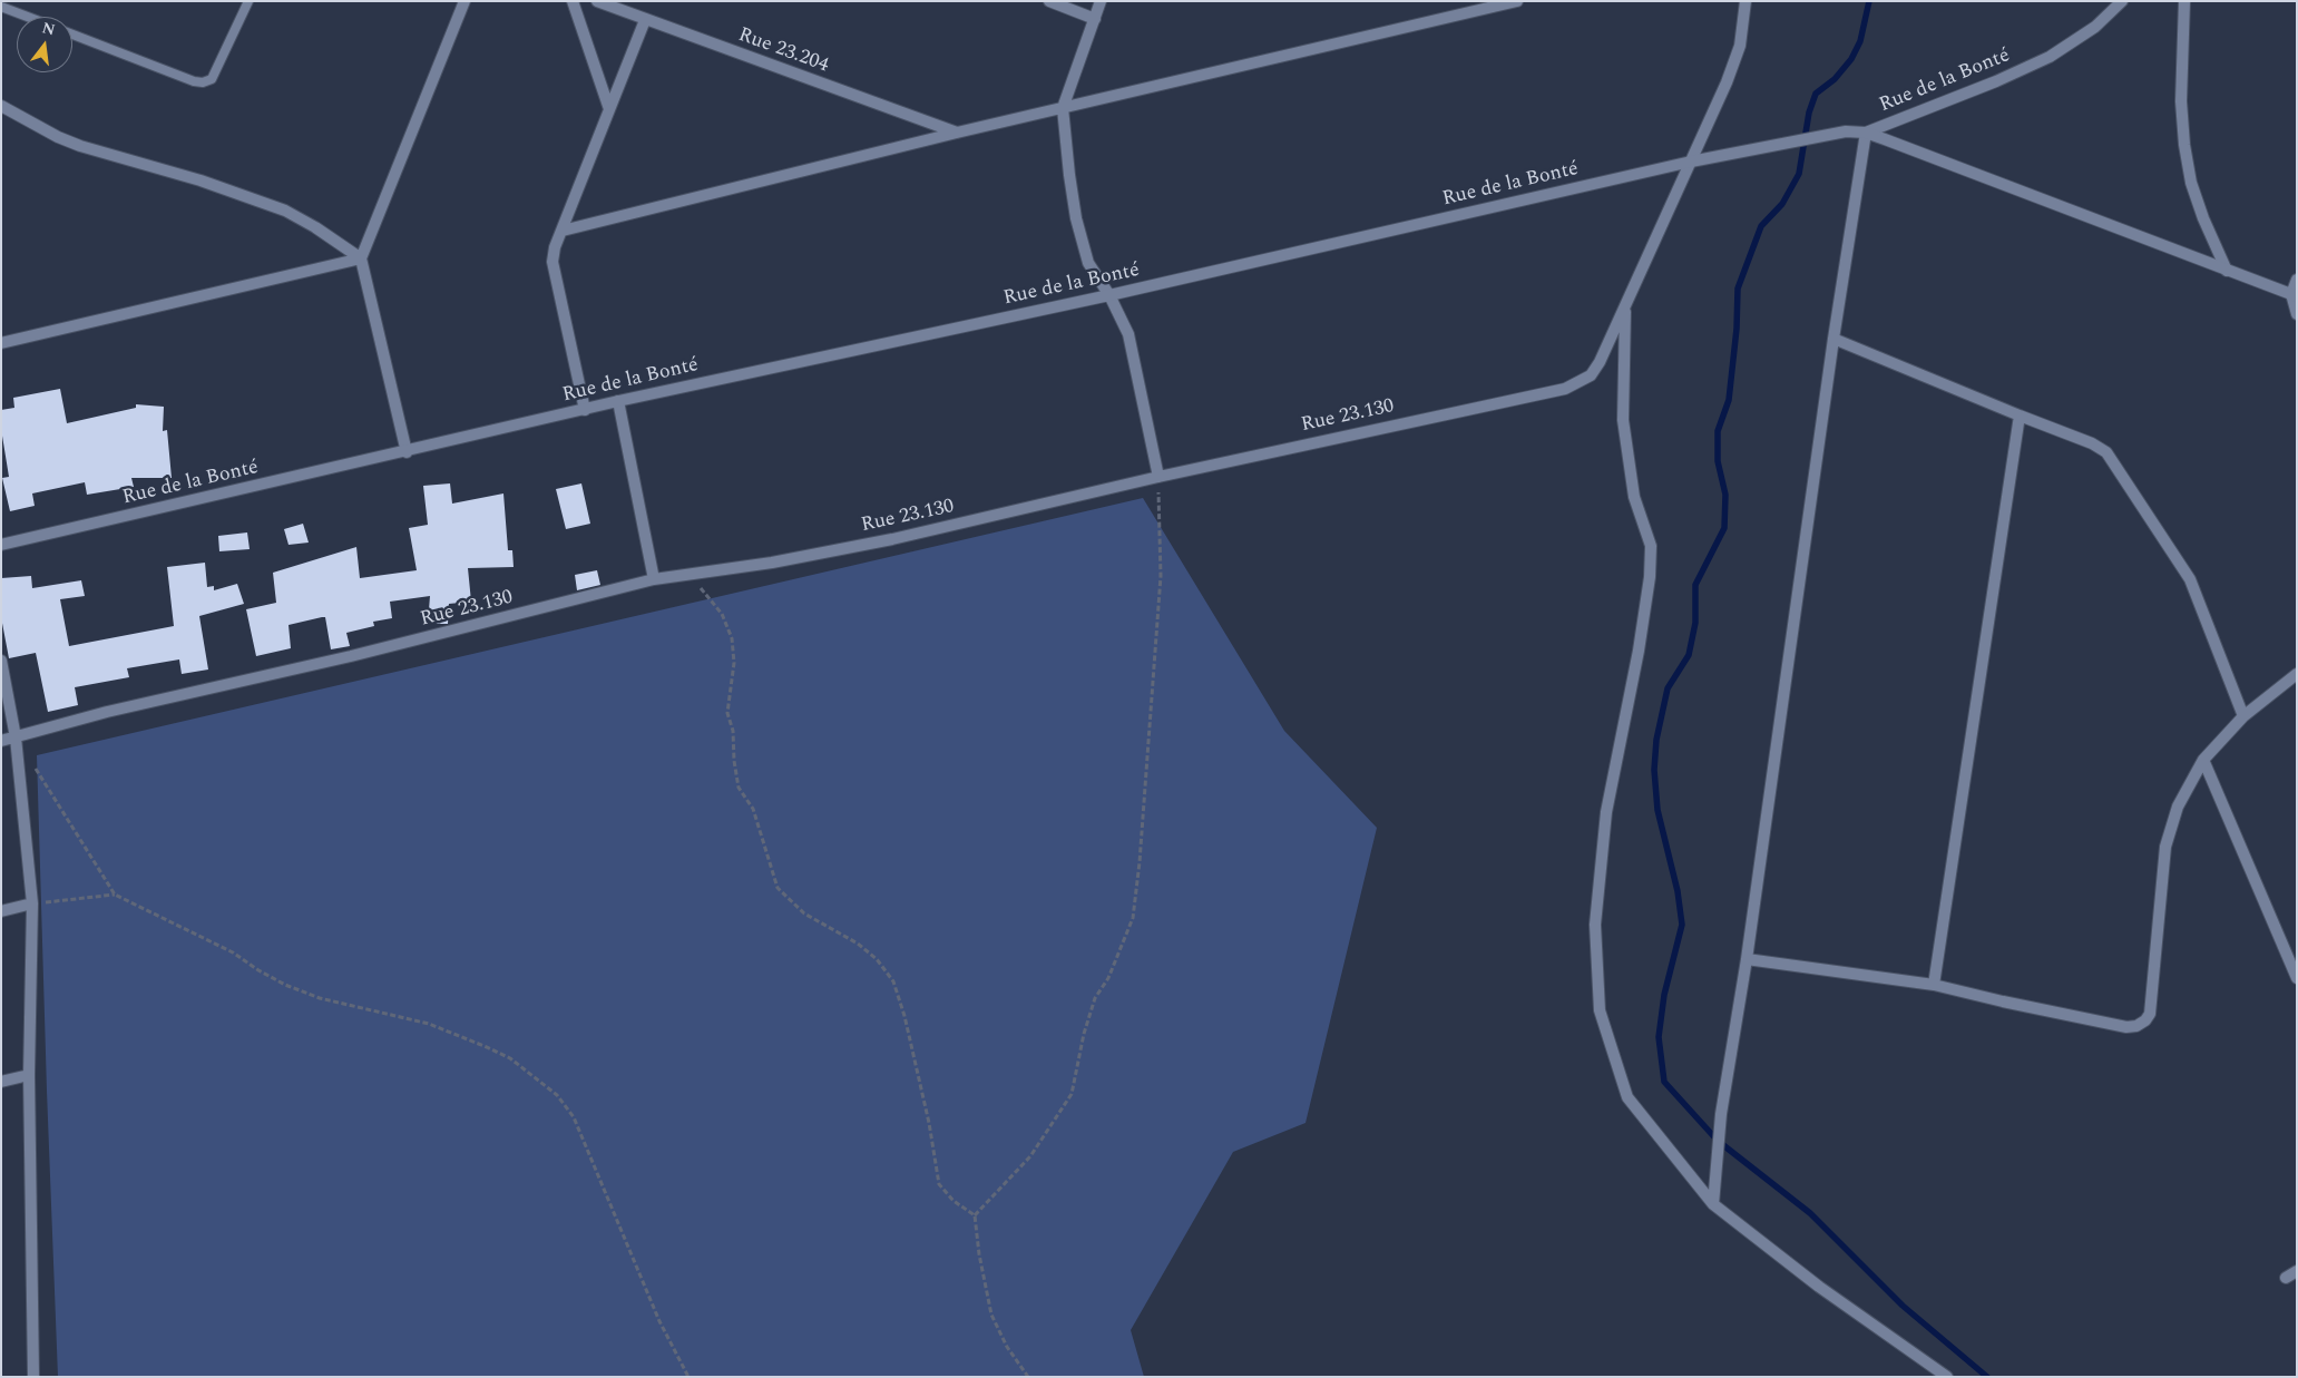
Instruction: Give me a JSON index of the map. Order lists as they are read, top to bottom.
{
  "streets": {
    "street": ["Rue 23.204", "Rue de la Bonté", "Rue 23.130"]
  },
  "crossings": [
    ["Rue de la Bonté", "Rue 23.130"]
  ],
  "north": "top"
}
